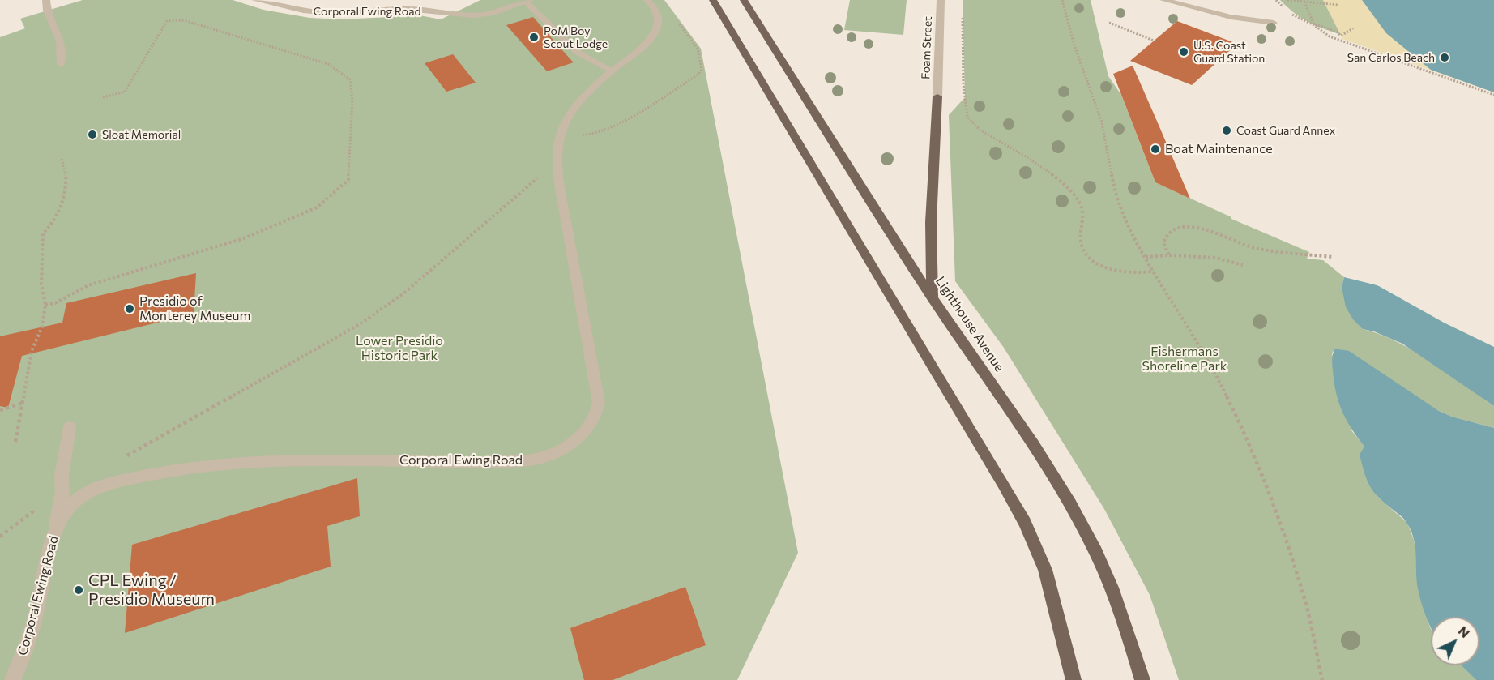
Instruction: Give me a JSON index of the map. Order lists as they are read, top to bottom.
{
  "streets": {
    "main road": ["Lighthouse Avenue"],
    "street": ["Corporal Ewing Road", "Foam Street"]
  },
  "parks": ["Lower Presidio Historic Park", "Fishermans Shoreline Park"],
  "places": [
    "PoM Boy Scout Lodge",
    "U.S. Coast Guard Station",
    "San Carlos Beach",
    "Coast Guard Annex",
    "Sloat Memorial",
    "Boat Maintenance",
    "Presidio of Monterey Museum",
    "CPL Ewing / Presidio Museum"
  ],
  "north": "top right"
}
